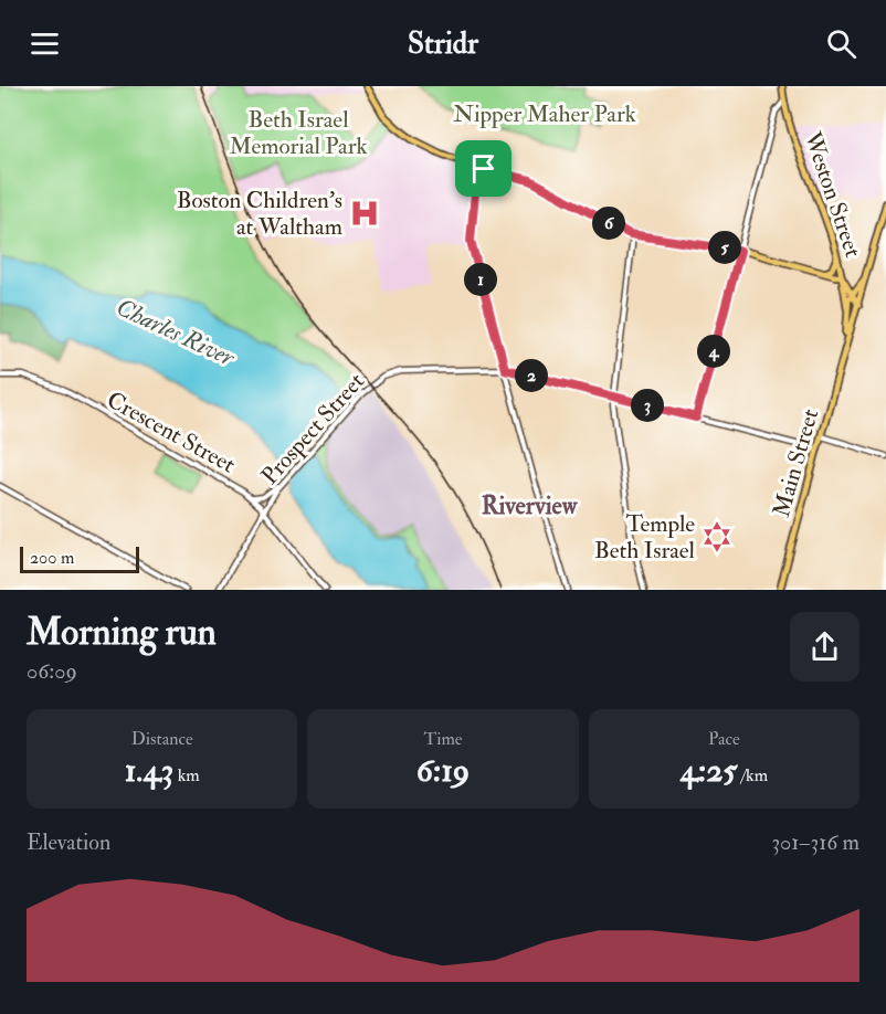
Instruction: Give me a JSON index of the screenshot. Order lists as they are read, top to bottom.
{
  "streets": {
    "main road": ["Weston Street", "Main Street"],
    "street": ["Prospect Street", "Crescent Street"]
  },
  "crossings": [
    ["Weston Street", "Main Street"],
    ["Prospect Street", "Crescent Street"],
    ["Prospect Street", "Main Street"]
  ],
  "districts": ["Riverview"],
  "water": ["Charles River"],
  "parks": ["Nipper Maher Park", "Beth Israel Memorial Park"],
  "places": {
    "hospital": ["Boston Children's at Waltham"],
    "synagogue": ["Temple Beth Israel"]
  },
  "scale_bar": "200 m",
  "page": {
    "header": "Stridr",
    "pins": [
      "6",
      "5",
      "1",
      "4",
      "2",
      "3"
    ],
    "scale": "200 m",
    "heading": ["Morning run", "06:09"],
    "stats": [
      ["Distance", "1.43 km"],
      ["Time", "6:19"],
      ["Pace", "4:25 /km"]
    ],
    "chart": ["Elevation", "301–316 m"]
  }
}
